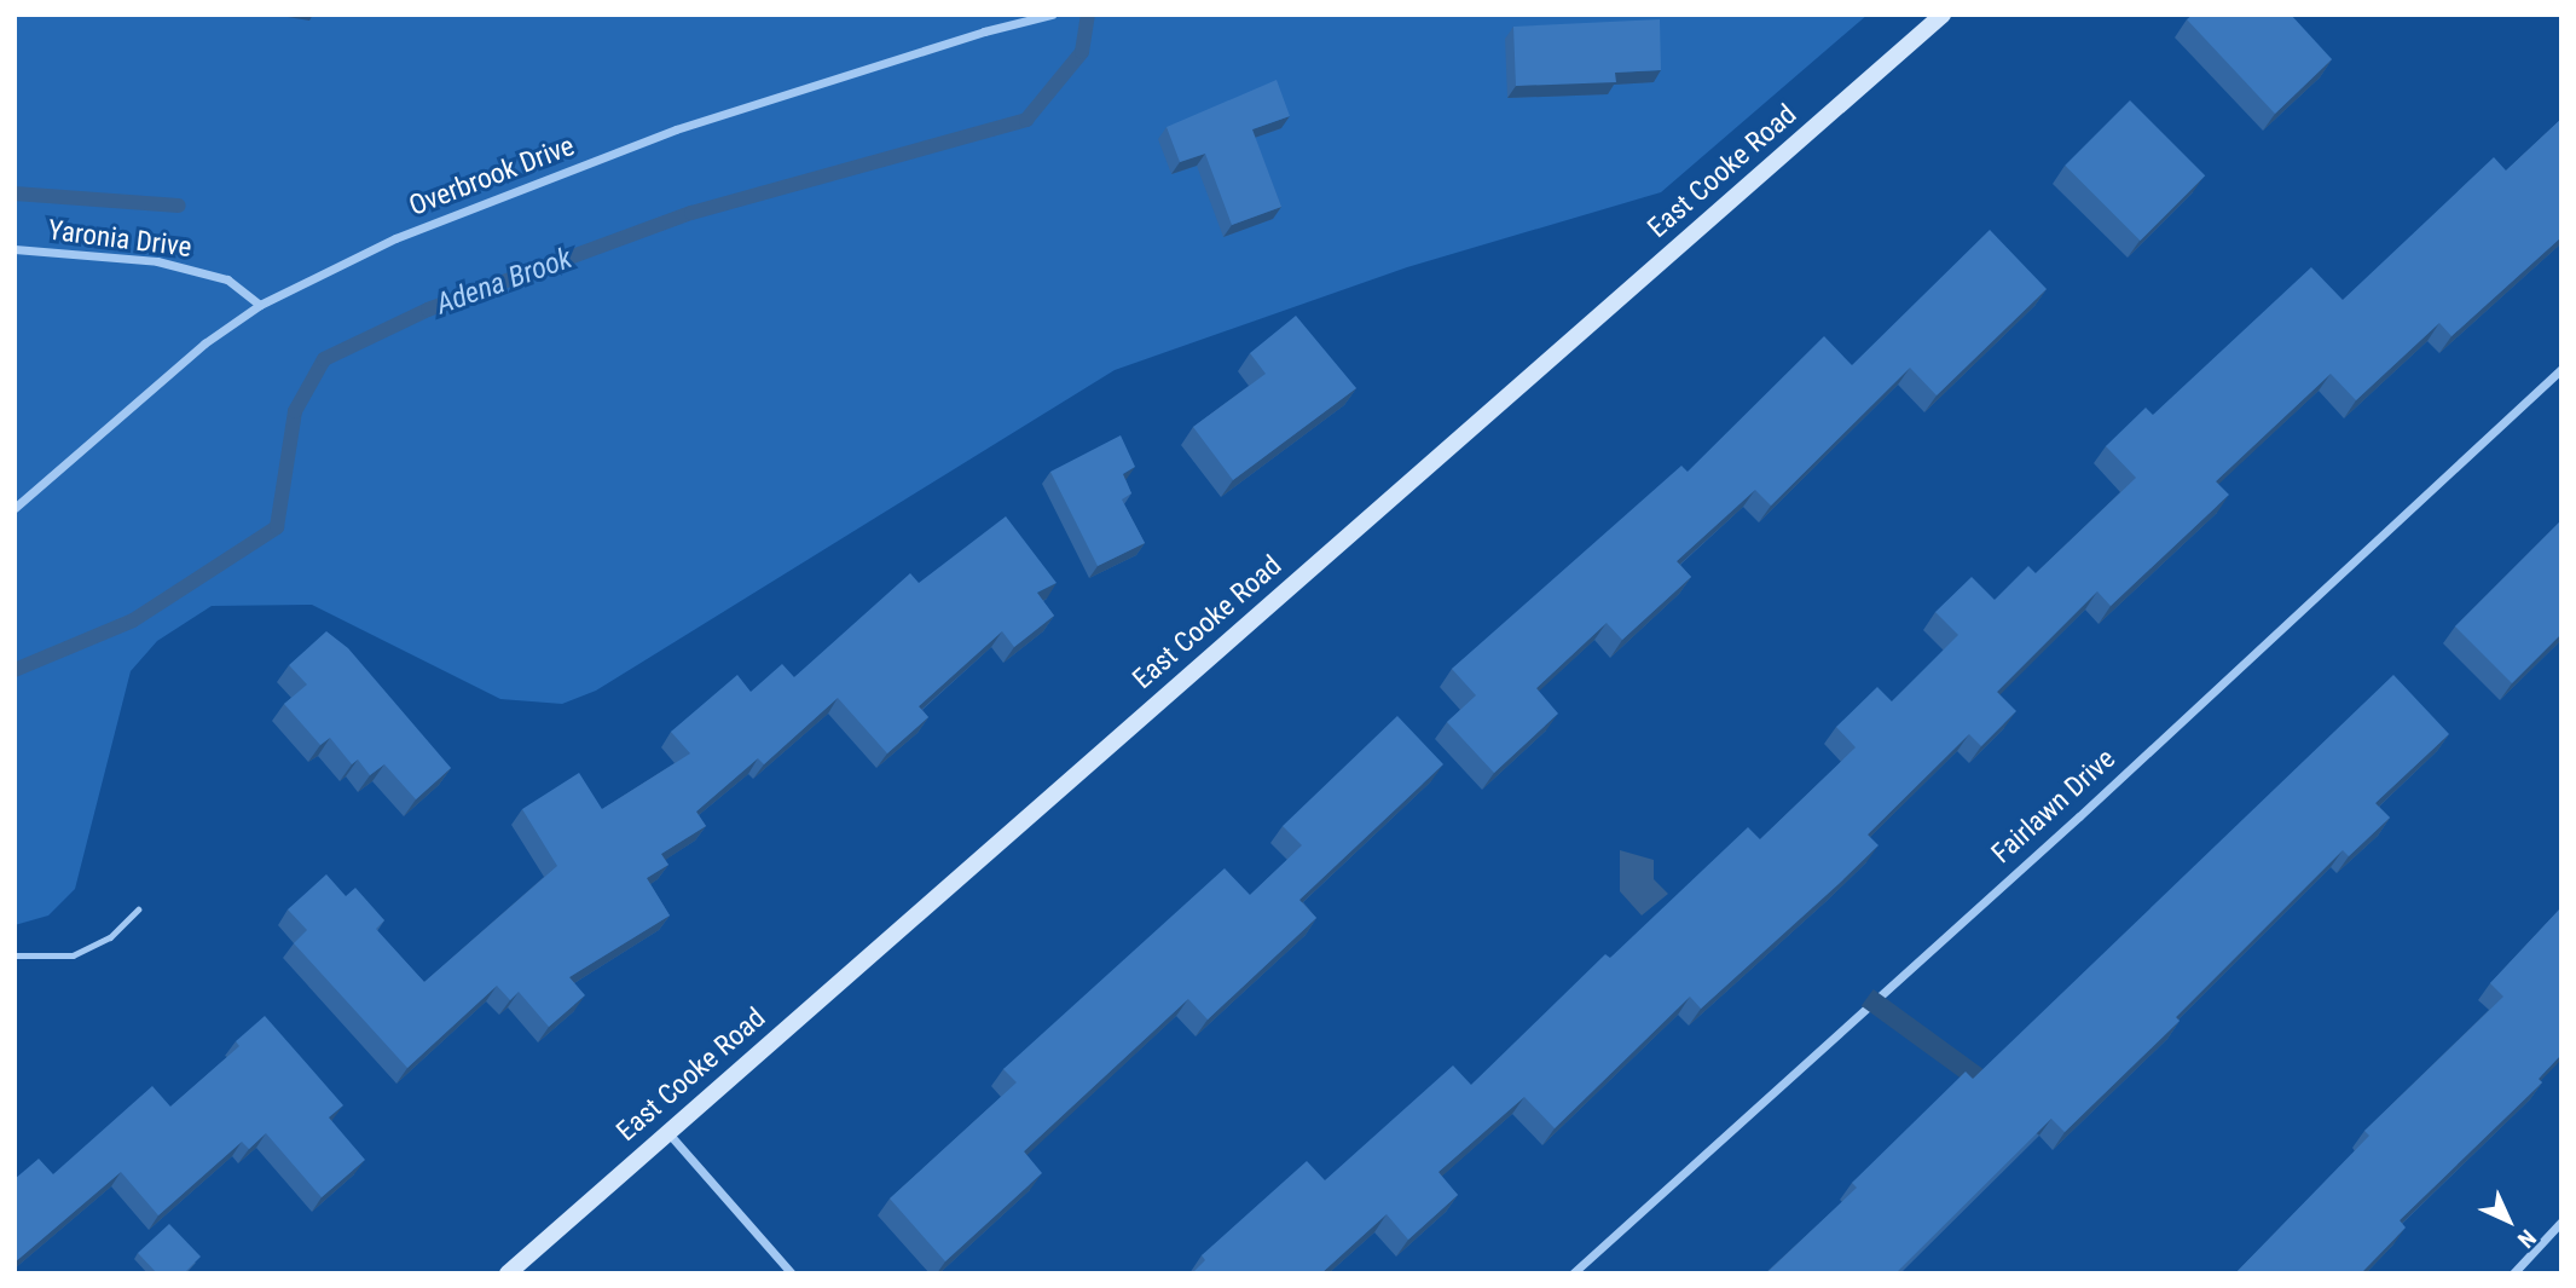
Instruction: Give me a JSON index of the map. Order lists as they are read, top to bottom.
{
  "streets": {
    "main road": ["East Cooke Road"],
    "street": ["Overbrook Drive", "Yaronia Drive", "Fairlawn Drive"]
  },
  "crossings": [
    ["Overbrook Drive", "Yaronia Drive"]
  ],
  "water": ["Adena Brook"],
  "north": "bottom right"
}
